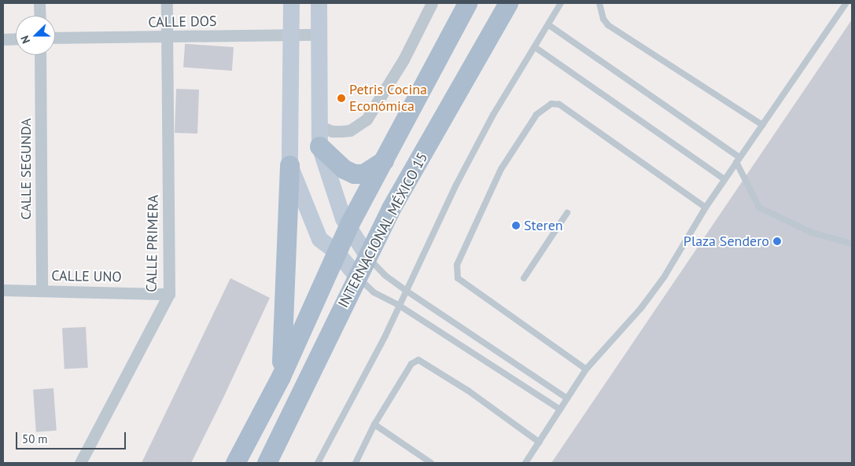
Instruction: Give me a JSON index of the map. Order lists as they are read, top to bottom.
{
  "streets": {
    "main road": ["INTERNACIONAL MÉXICO 15"],
    "street": [
      "CALLE DOS",
      "CALLE SEGUNDA",
      "CALLE PRIMERA",
      "CALLE UNO"
    ]
  },
  "crossings": [
    ["CALLE DOS", "CALLE PRIMERA"],
    ["CALLE SEGUNDA", "CALLE UNO"],
    ["CALLE PRIMERA", "CALLE UNO"]
  ],
  "places": ["Petris Cocina Económica", "Steren", "Plaza Sendero"],
  "scale_bar": "50 m",
  "north": "left"
}
